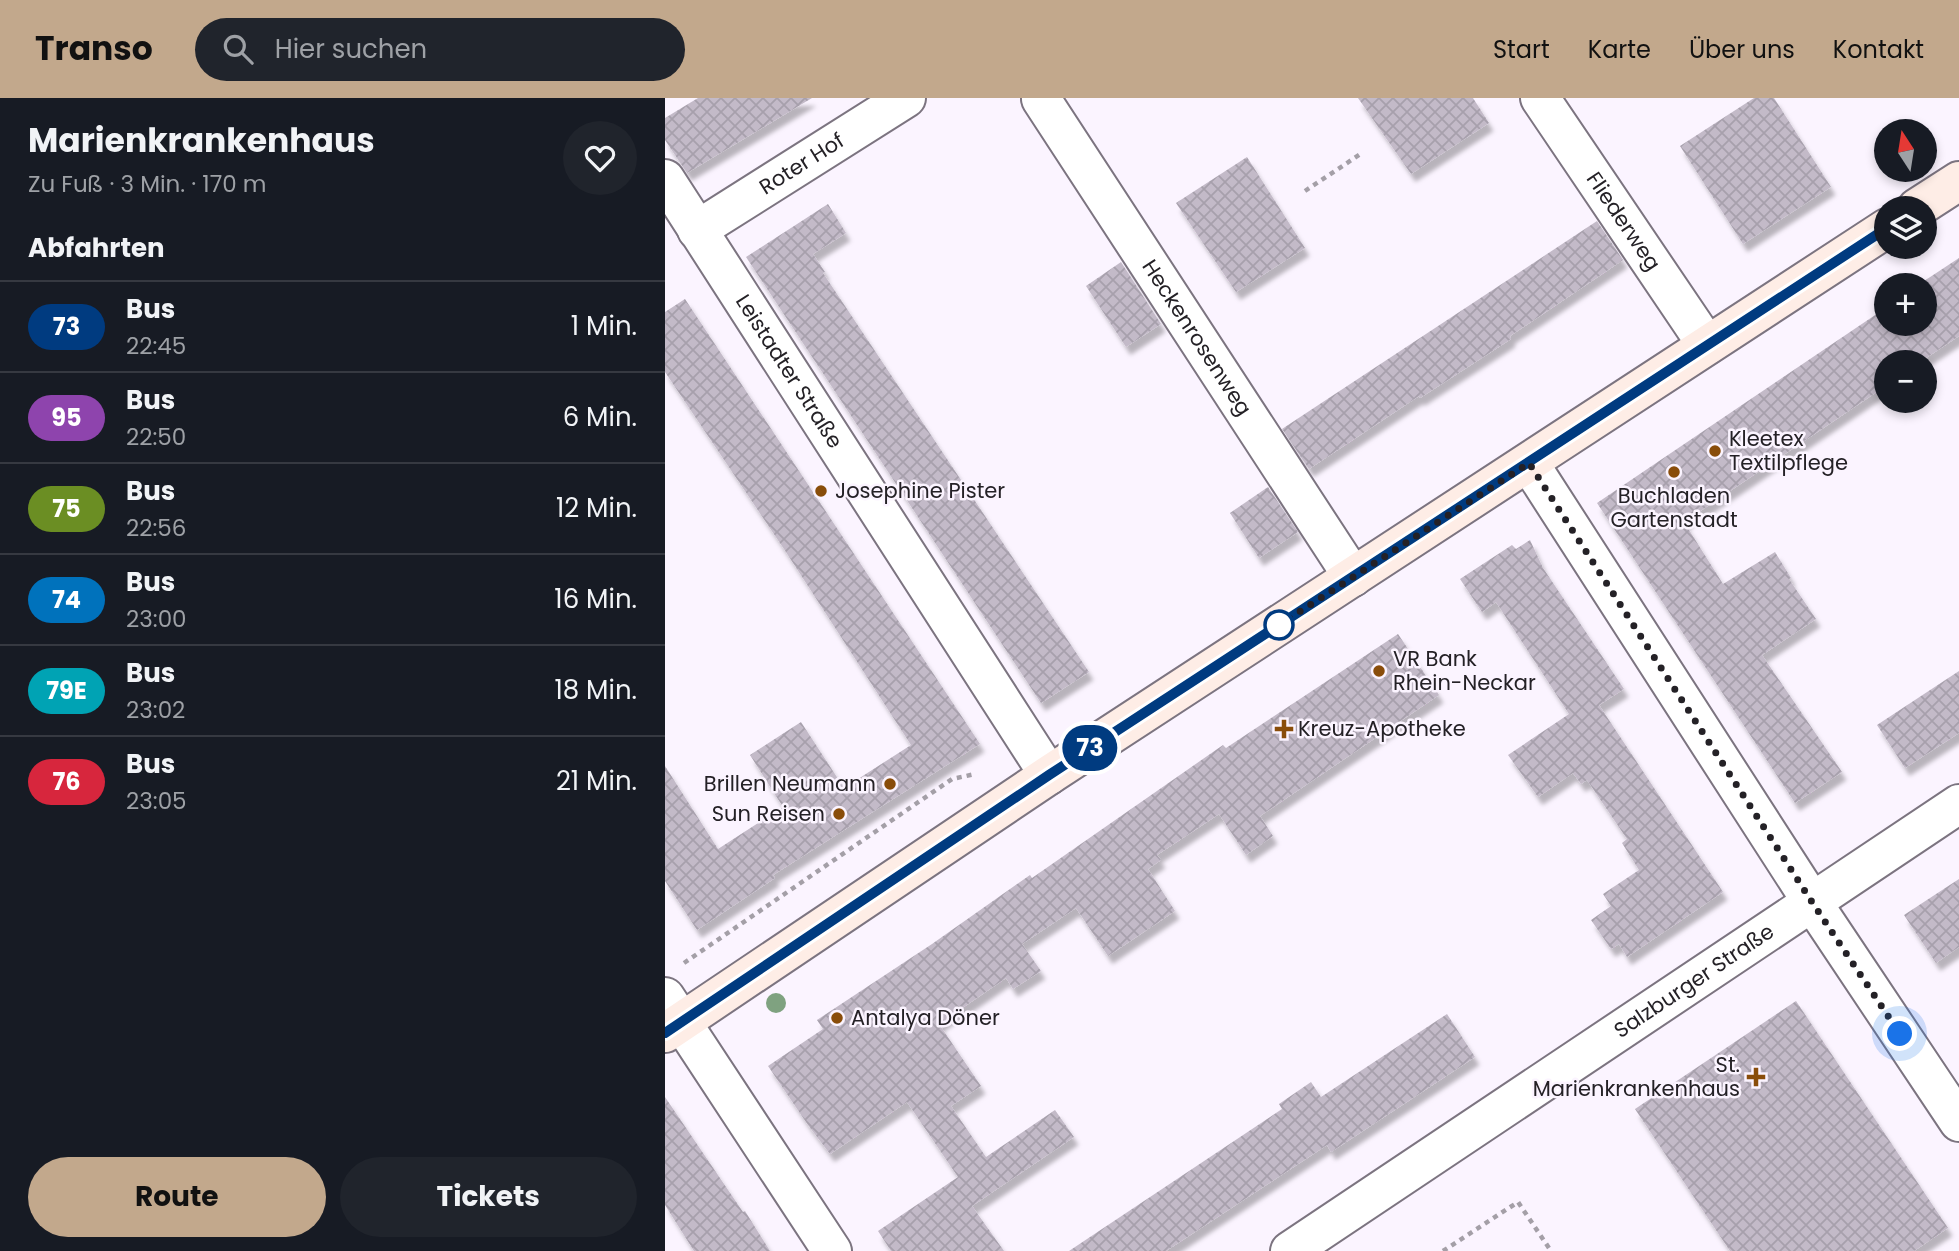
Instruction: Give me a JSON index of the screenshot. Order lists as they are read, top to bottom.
{
  "streets": {
    "street": [
      "Roter Hof",
      "Fliederweg",
      "Heckenrosenweg",
      "Leistadter Straße",
      "Salzburger Straße"
    ]
  },
  "crossings": [
    ["Roter Hof", "Leistadter Straße"]
  ],
  "places": {
    "other": [
      "Kleetex Textilpflege",
      "Buchladen Gartenstadt",
      "Josephine Pister",
      "VR Bank Rhein-Neckar",
      "Brillen Neumann",
      "Sun Reisen",
      "Antalya Döner"
    ],
    "health": ["Kreuz-Apotheke", "St. Marienkrankenhaus"]
  },
  "lines": ["bus line 73"],
  "north": "top",
  "page": {
    "header": "Transo",
    "search": "Hier suchen",
    "nav": [
      "Start",
      "Karte",
      "Über uns",
      "Kontakt"
    ],
    "heading": [
      ["Marienkrankenhaus", "Zu Fuß · 3 Min. · 170 m"],
      "Abfahrten"
    ],
    "on_map": "73",
    "map_buttons": ["+", "−"],
    "list": [
      {
        "mark": "73",
        "name": "Bus",
        "note": "22:45",
        "value": "1 Min."
      },
      {
        "mark": "95",
        "name": "Bus",
        "note": "22:50",
        "value": "6 Min."
      },
      {
        "mark": "75",
        "name": "Bus",
        "note": "22:56",
        "value": "12 Min."
      },
      {
        "mark": "74",
        "name": "Bus",
        "note": "23:00",
        "value": "16 Min."
      },
      {
        "mark": "79E",
        "name": "Bus",
        "note": "23:02",
        "value": "18 Min."
      },
      {
        "mark": "76",
        "name": "Bus",
        "note": "23:05",
        "value": "21 Min."
      }
    ],
    "buttons": ["Route", "Tickets"]
  }
}
